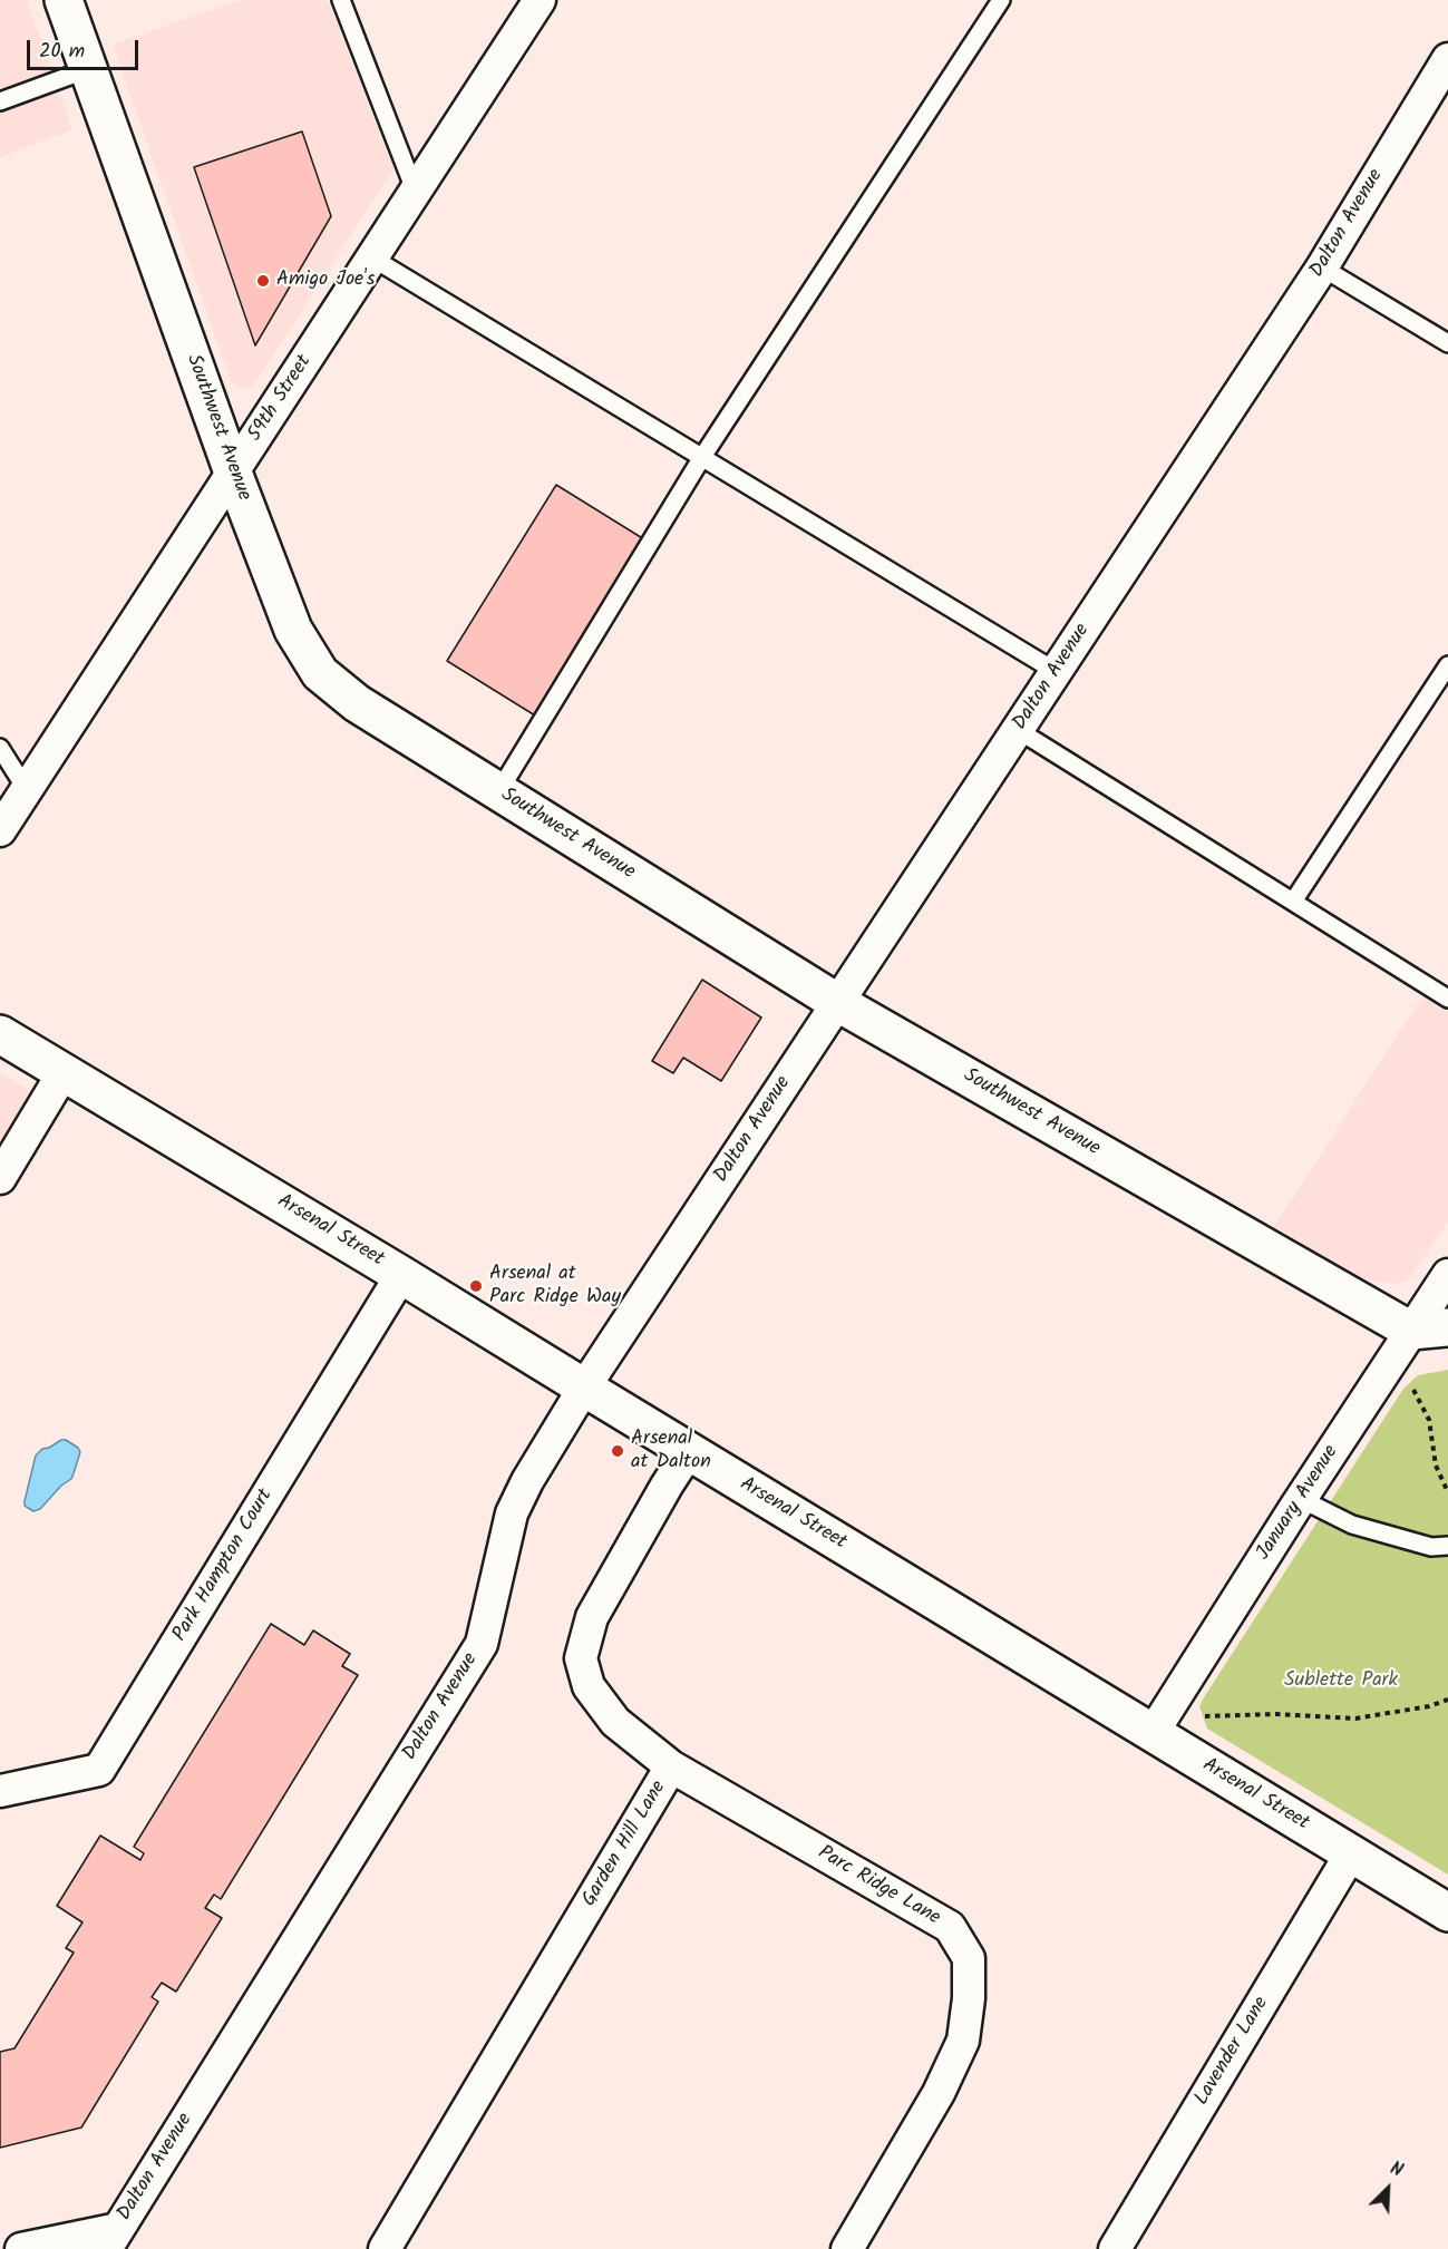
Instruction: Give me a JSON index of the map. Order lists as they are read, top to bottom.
{
  "streets": {
    "street": [
      "Dalton Avenue",
      "59th Street",
      "Southwest Avenue",
      "Arsenal Street",
      "January Avenue",
      "Park Hampton Court",
      "Garden Hill Lane",
      "Parc Ridge Lane",
      "Lavender Lane"
    ]
  },
  "crossings": [
    ["Dalton Avenue", "Southwest Avenue"],
    ["Dalton Avenue", "Arsenal Street"],
    ["59th Street", "Southwest Avenue"],
    ["Southwest Avenue", "January Avenue"],
    ["Arsenal Street", "January Avenue"],
    ["Arsenal Street", "Park Hampton Court"],
    ["Arsenal Street", "Garden Hill Lane"],
    ["Arsenal Street", "Lavender Lane"],
    ["Garden Hill Lane", "Parc Ridge Lane"]
  ],
  "parks": ["Sublette Park"],
  "places": ["Amigo Joe's", "Arsenal at Parc Ridge Way", "Arsenal at Dalton"],
  "scale_bar": "20 m",
  "north": "top right"
}
